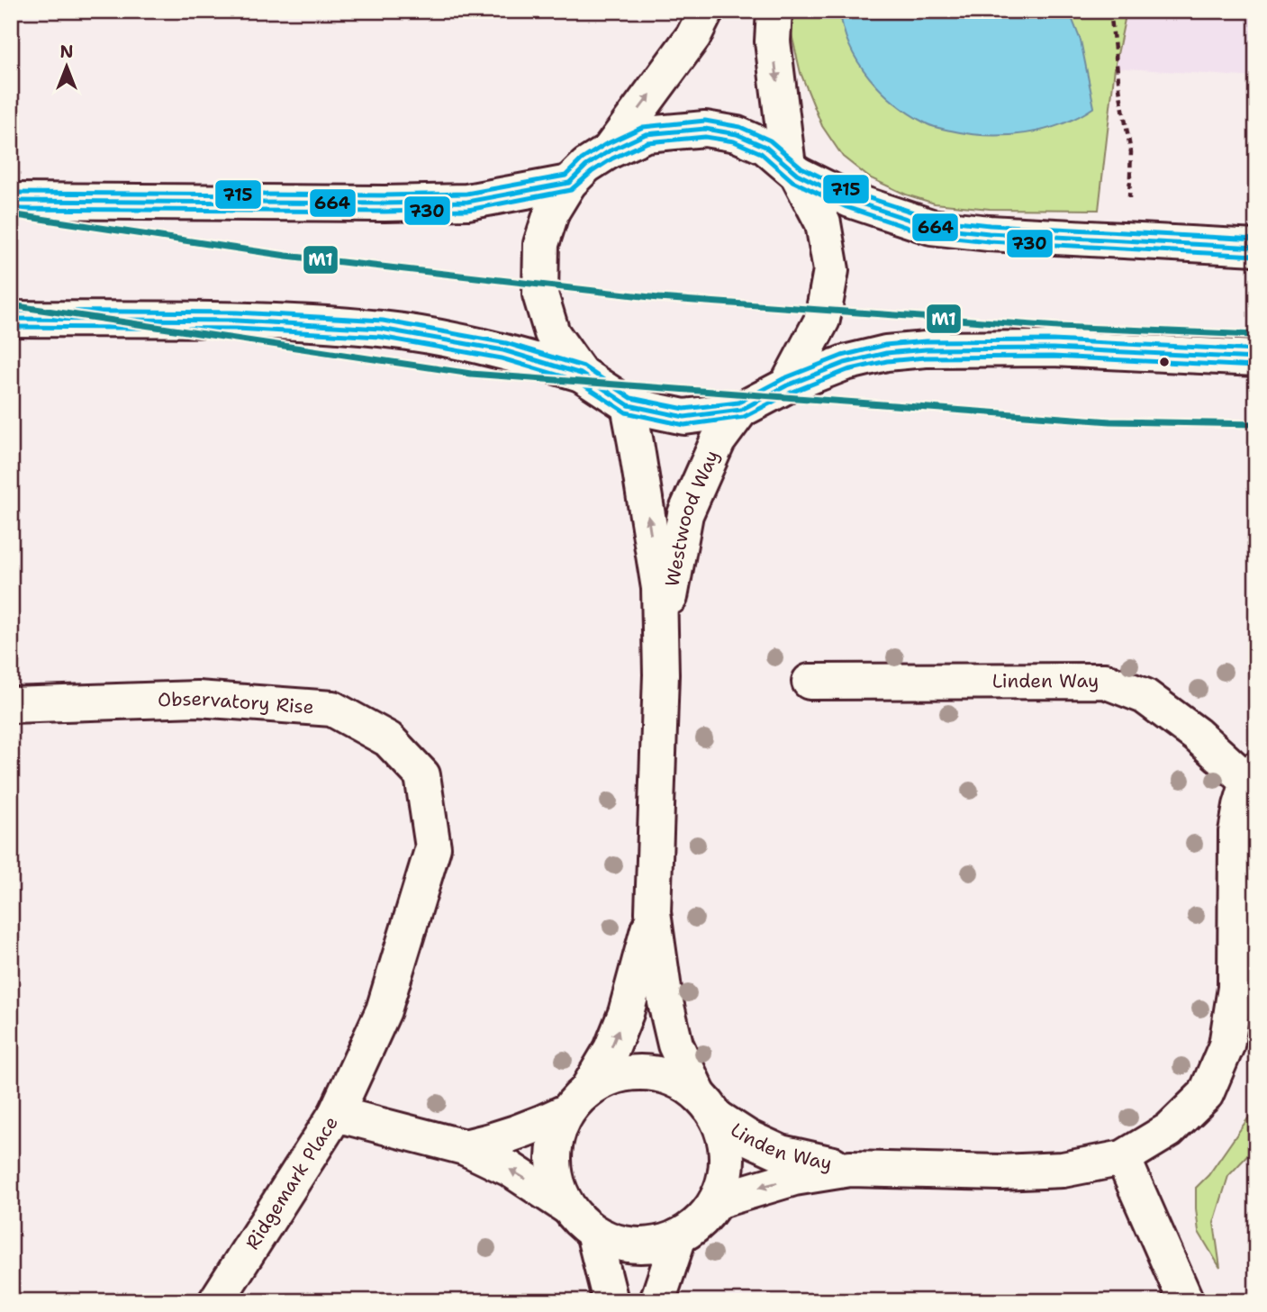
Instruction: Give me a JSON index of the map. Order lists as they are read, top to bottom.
{
  "streets": {
    "street": [
      "Westwood Way",
      "Linden Way",
      "Observatory Rise",
      "Ridgemark Place"
    ]
  },
  "crossings": [
    ["Westwood Way", "Linden Way"],
    ["Westwood Way", "Ridgemark Place"],
    ["Linden Way", "Ridgemark Place"],
    ["Observatory Rise", "Ridgemark Place"]
  ],
  "lines": [
    "transit line 715",
    "transit line 664",
    "transit line 730",
    "transit line M1"
  ],
  "north": "top"
}
